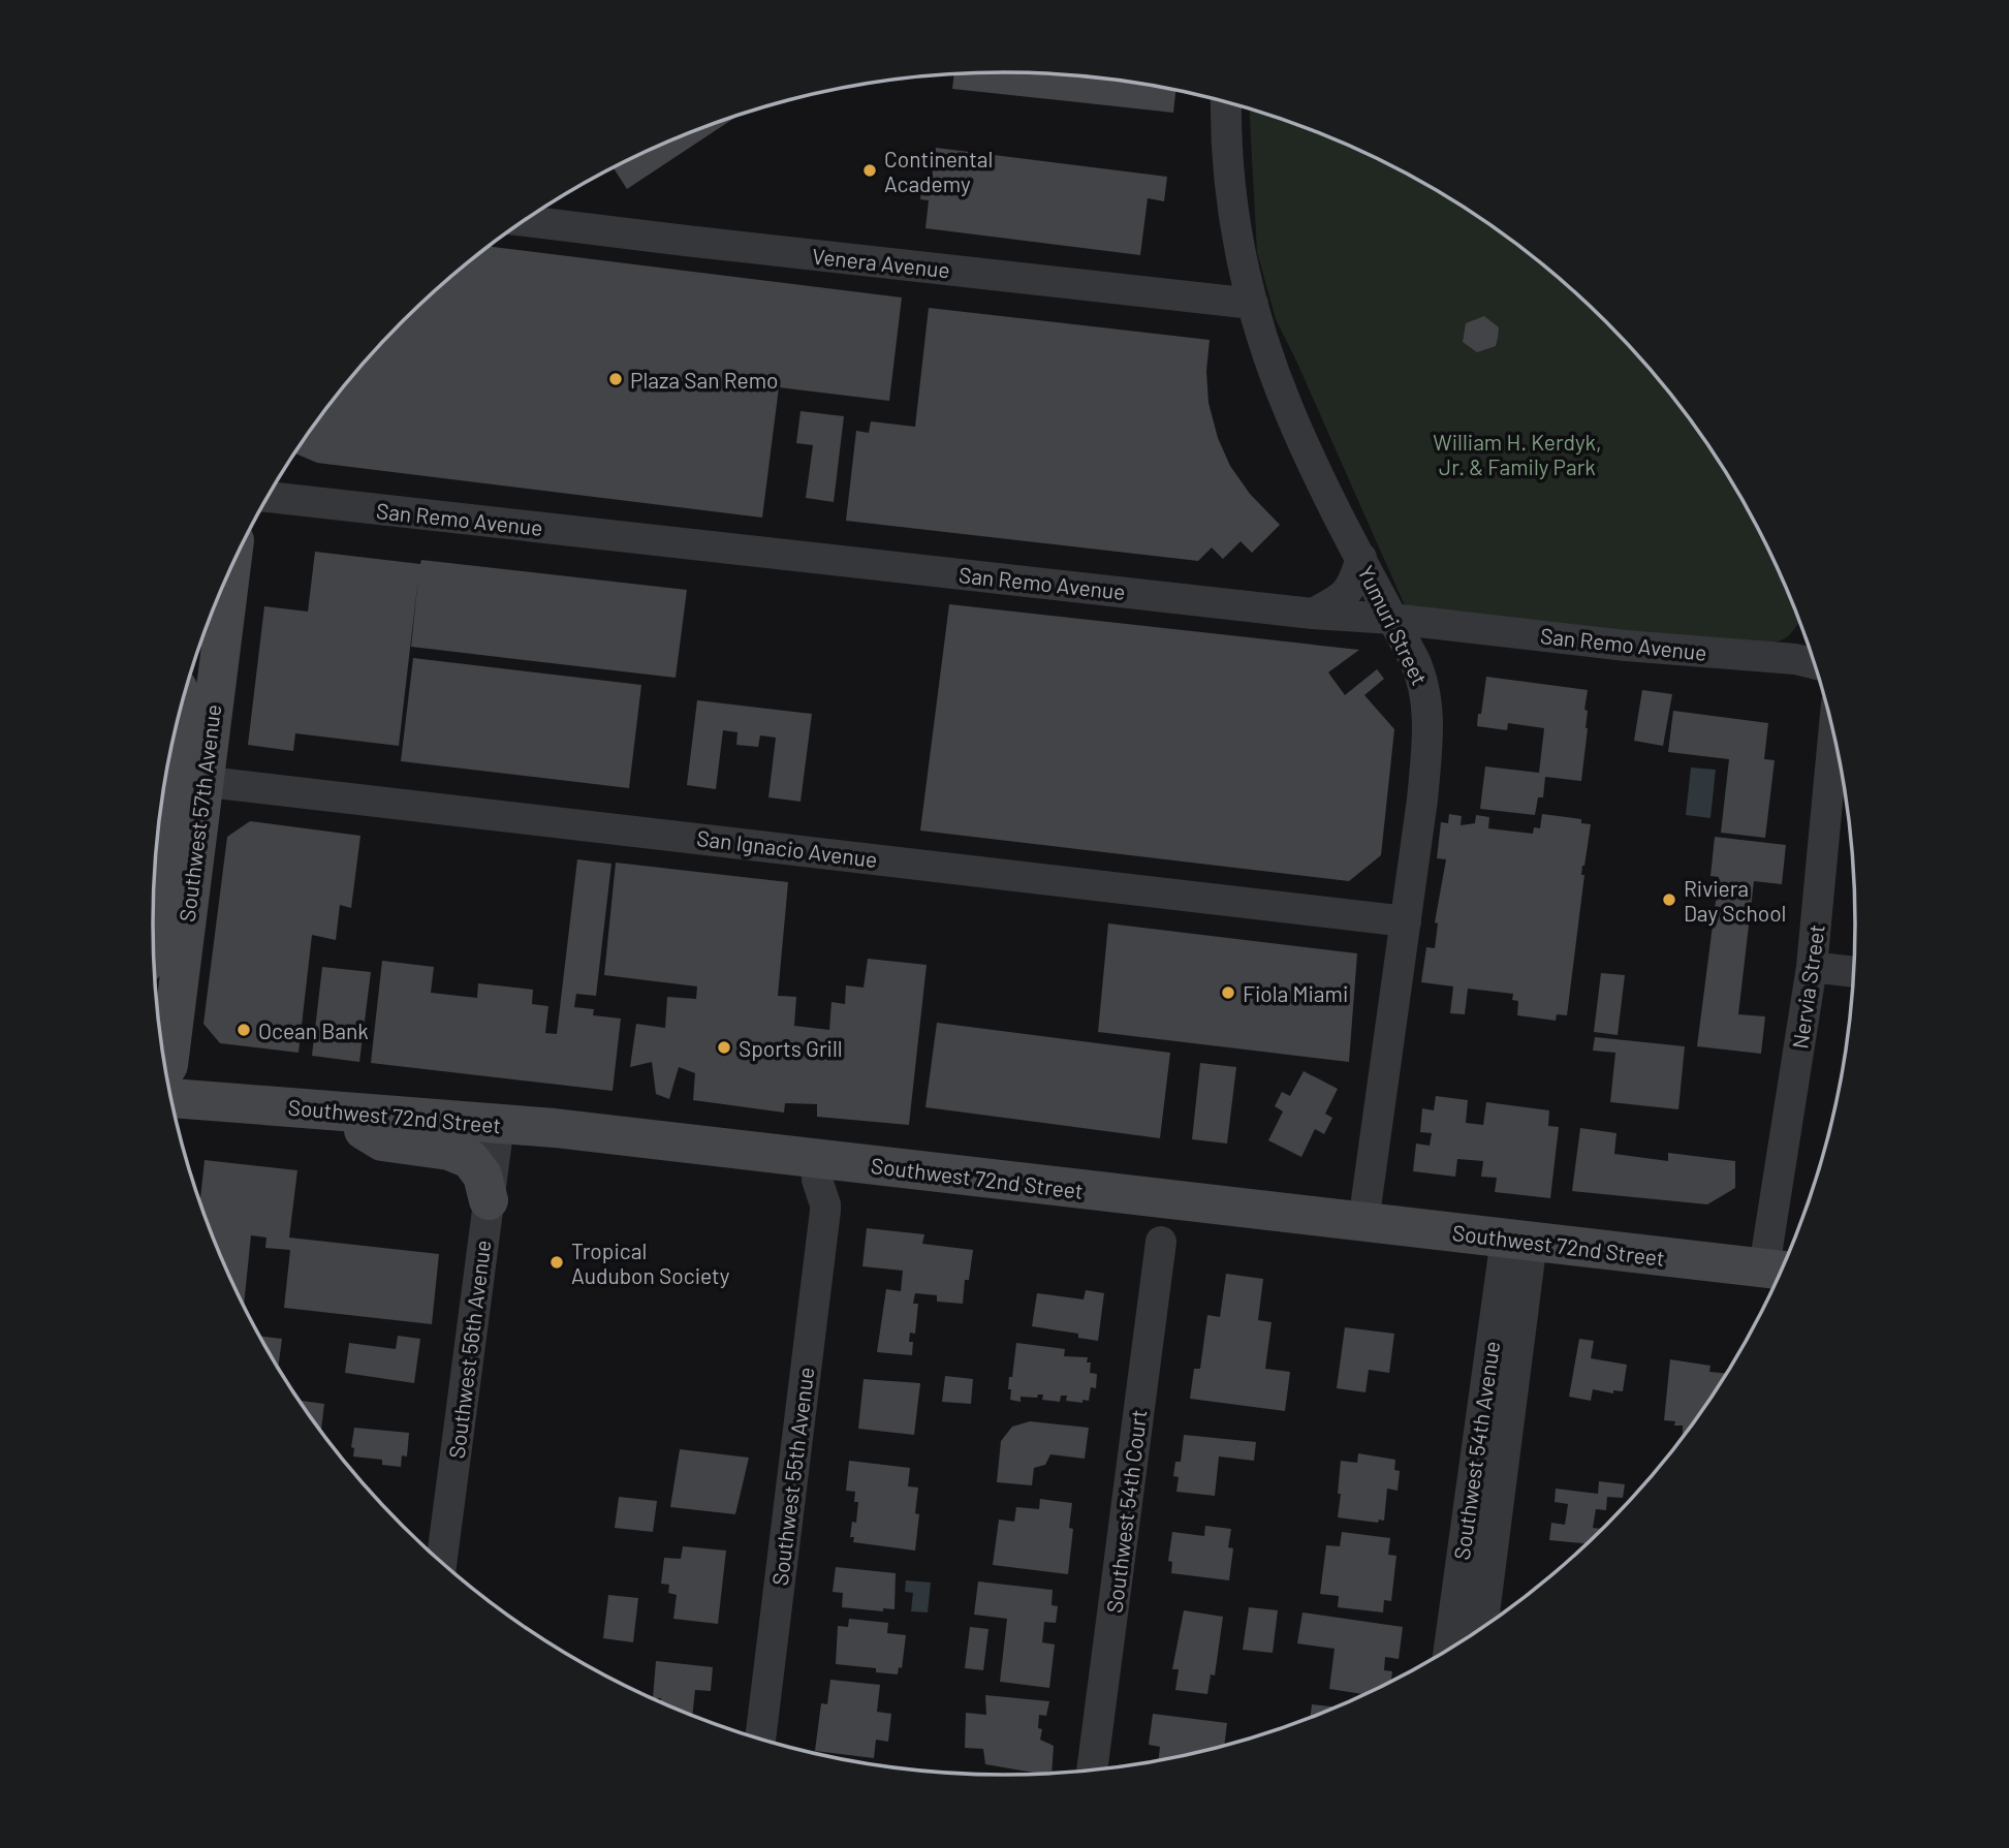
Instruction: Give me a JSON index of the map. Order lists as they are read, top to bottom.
{
  "streets": {
    "main road": ["Southwest 57th Avenue", "Southwest 72nd Street"],
    "street": [
      "Venera Avenue",
      "San Remo Avenue",
      "Yumuri Street",
      "San Ignacio Avenue",
      "Nervia Street",
      "Southwest 56th Avenue",
      "Southwest 54th Avenue",
      "Southwest 55th Avenue",
      "Southwest 54th Court"
    ]
  },
  "crossings": [
    ["Venera Avenue", "Yumuri Street"],
    ["San Remo Avenue", "Yumuri Street"],
    ["Yumuri Street", "San Ignacio Avenue"],
    ["Yumuri Street", "Southwest 72nd Street"],
    ["Southwest 57th Avenue", "San Ignacio Avenue"],
    ["Nervia Street", "Southwest 72nd Street"],
    ["Southwest 72nd Street", "Southwest 56th Avenue"],
    ["Southwest 72nd Street", "Southwest 54th Avenue"],
    ["Southwest 72nd Street", "Southwest 55th Avenue"],
    ["Southwest 72nd Street", "Southwest 54th Court"]
  ],
  "parks": ["William H. Kerdyk, Jr. & Family Park"],
  "places": [
    "Continental Academy",
    "Plaza San Remo",
    "Riviera Day School",
    "Fiola Miami",
    "Ocean Bank",
    "Sports Grill",
    "Tropical Audubon Society"
  ]
}
